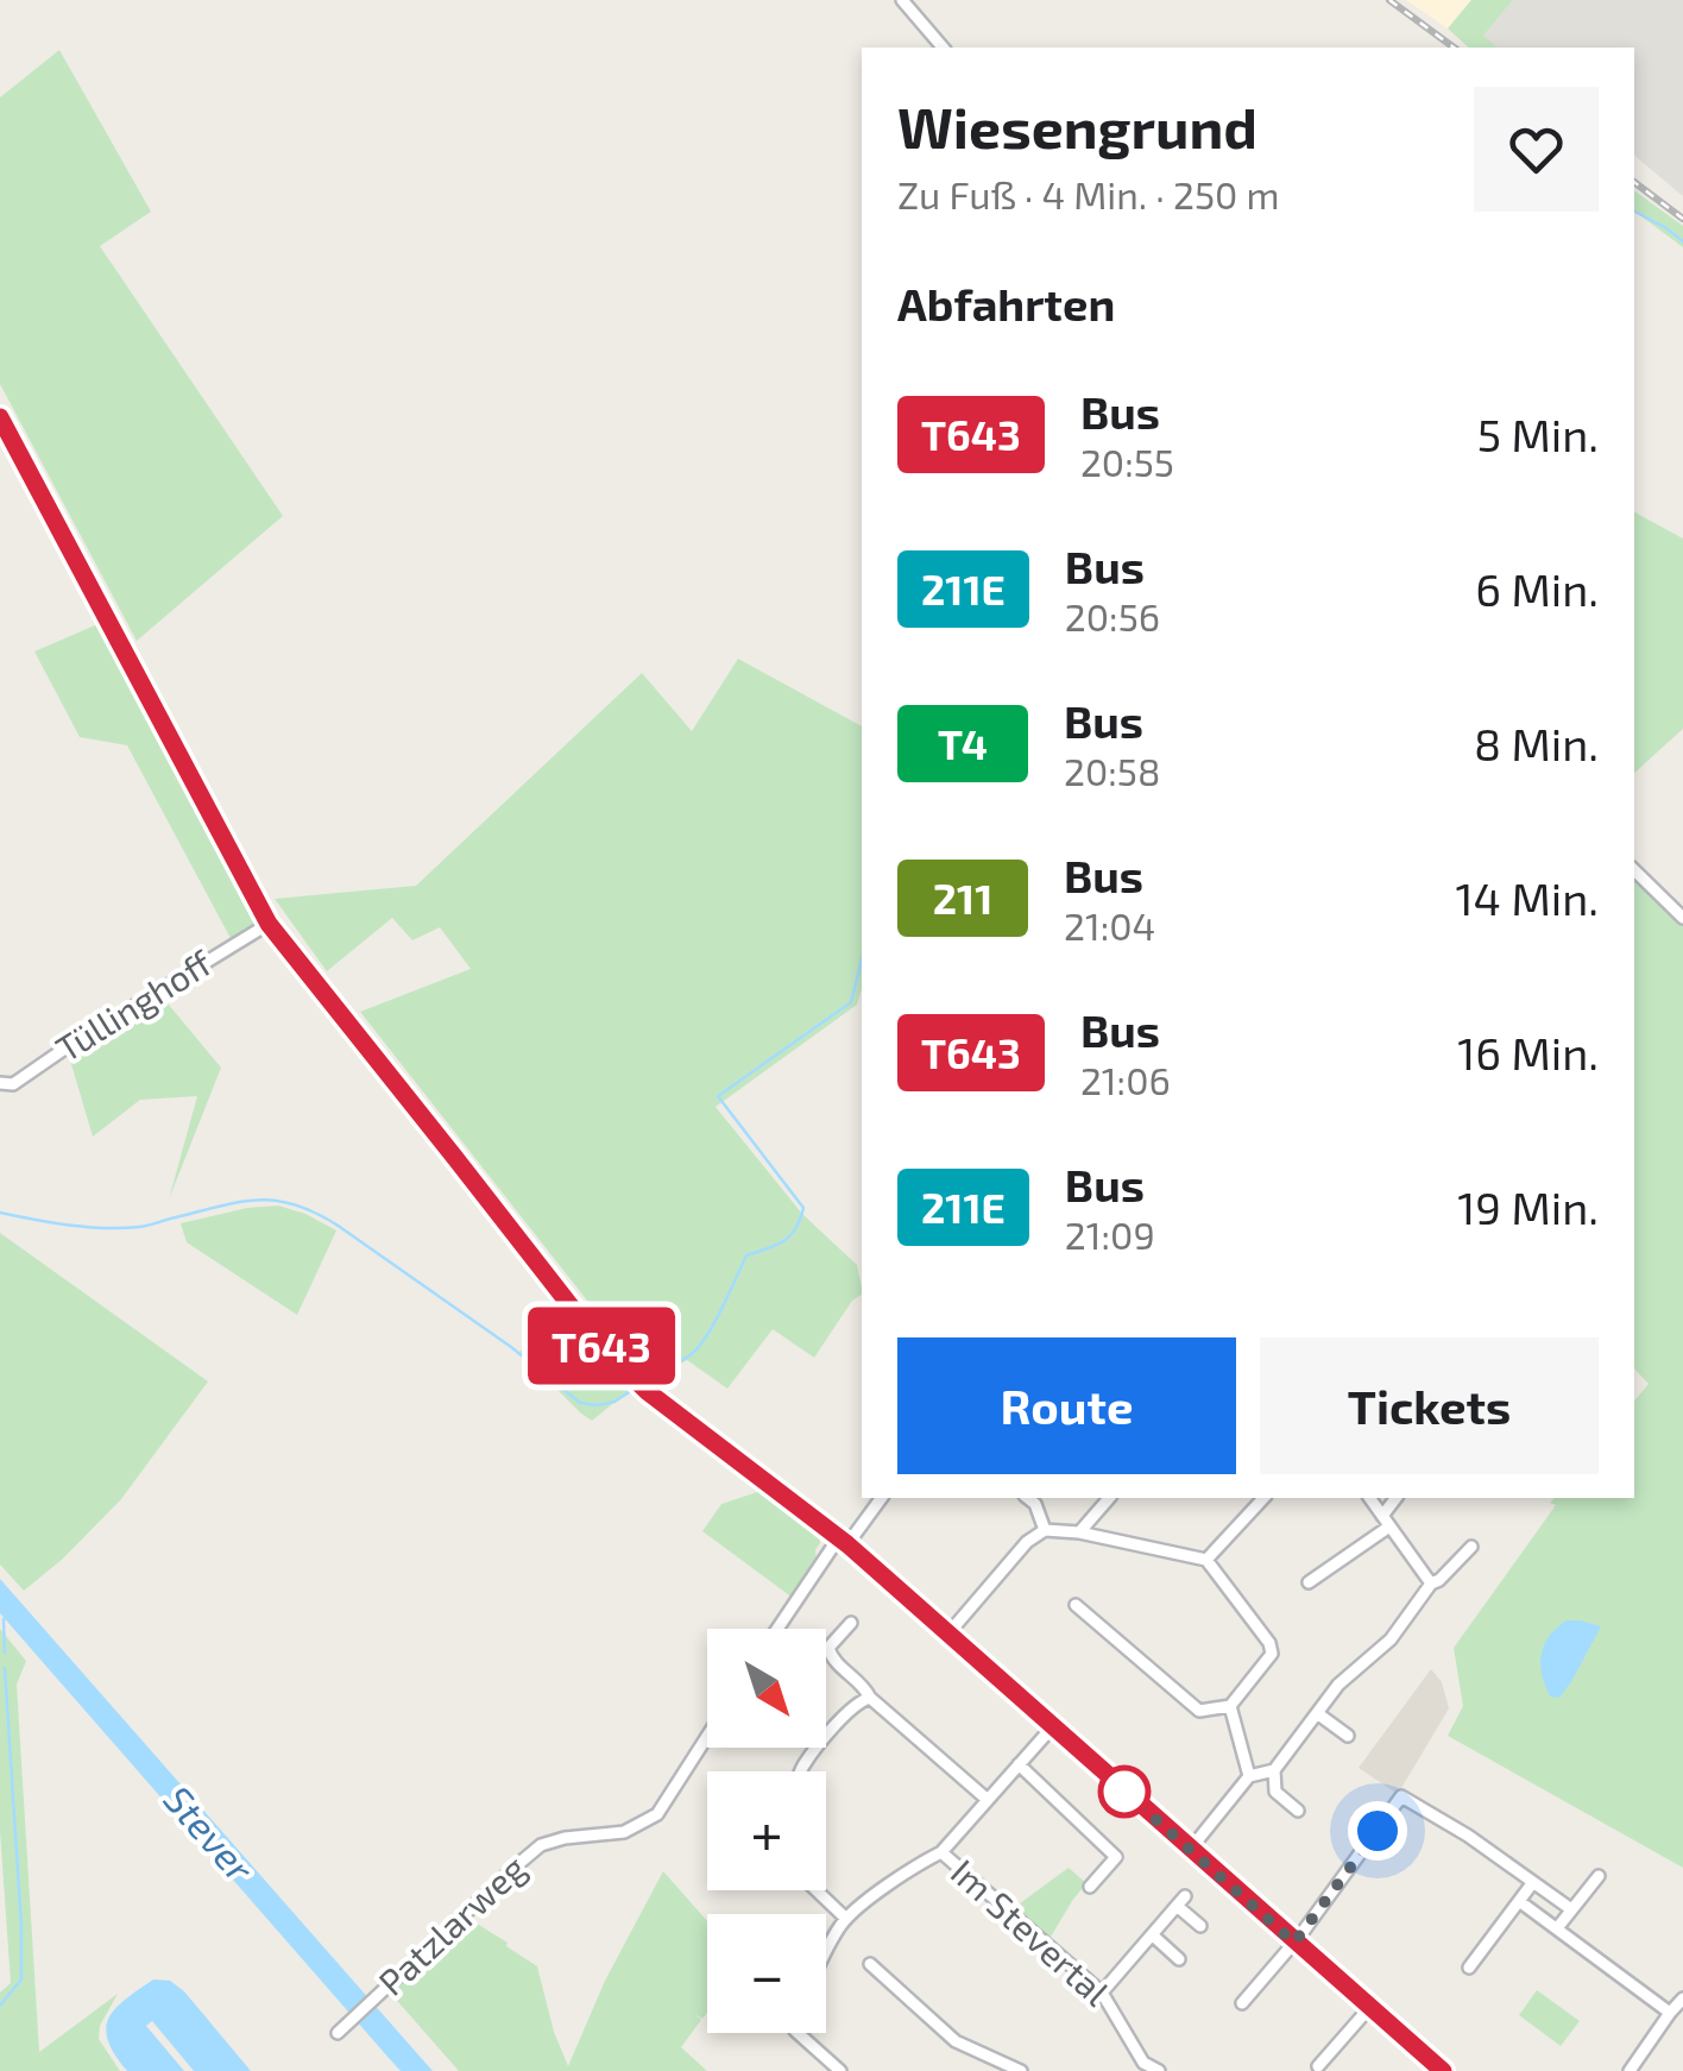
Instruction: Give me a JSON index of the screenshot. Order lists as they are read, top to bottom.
{
  "streets": {
    "street": ["Tüllinghoff", "Patzlarweg", "Im Stevertal"]
  },
  "water": ["Stever"],
  "lines": ["bus line T643"],
  "north": "bottom right",
  "page": {
    "on_map": "T643",
    "heading": [
      ["Wiesengrund", "Zu Fuß · 4 Min. · 250 m"],
      "Abfahrten"
    ],
    "list": [
      {
        "mark": "T643",
        "name": "Bus",
        "note": "20:55",
        "value": "5 Min."
      },
      {
        "mark": "211E",
        "name": "Bus",
        "note": "20:56",
        "value": "6 Min."
      },
      {
        "mark": "T4",
        "name": "Bus",
        "note": "20:58",
        "value": "8 Min."
      },
      {
        "mark": "211",
        "name": "Bus",
        "note": "21:04",
        "value": "14 Min."
      },
      {
        "mark": "T643",
        "name": "Bus",
        "note": "21:06",
        "value": "16 Min."
      },
      {
        "mark": "211E",
        "name": "Bus",
        "note": "21:09",
        "value": "19 Min."
      }
    ],
    "buttons": ["Route", "Tickets"],
    "map_buttons": ["+", "−"]
  }
}
